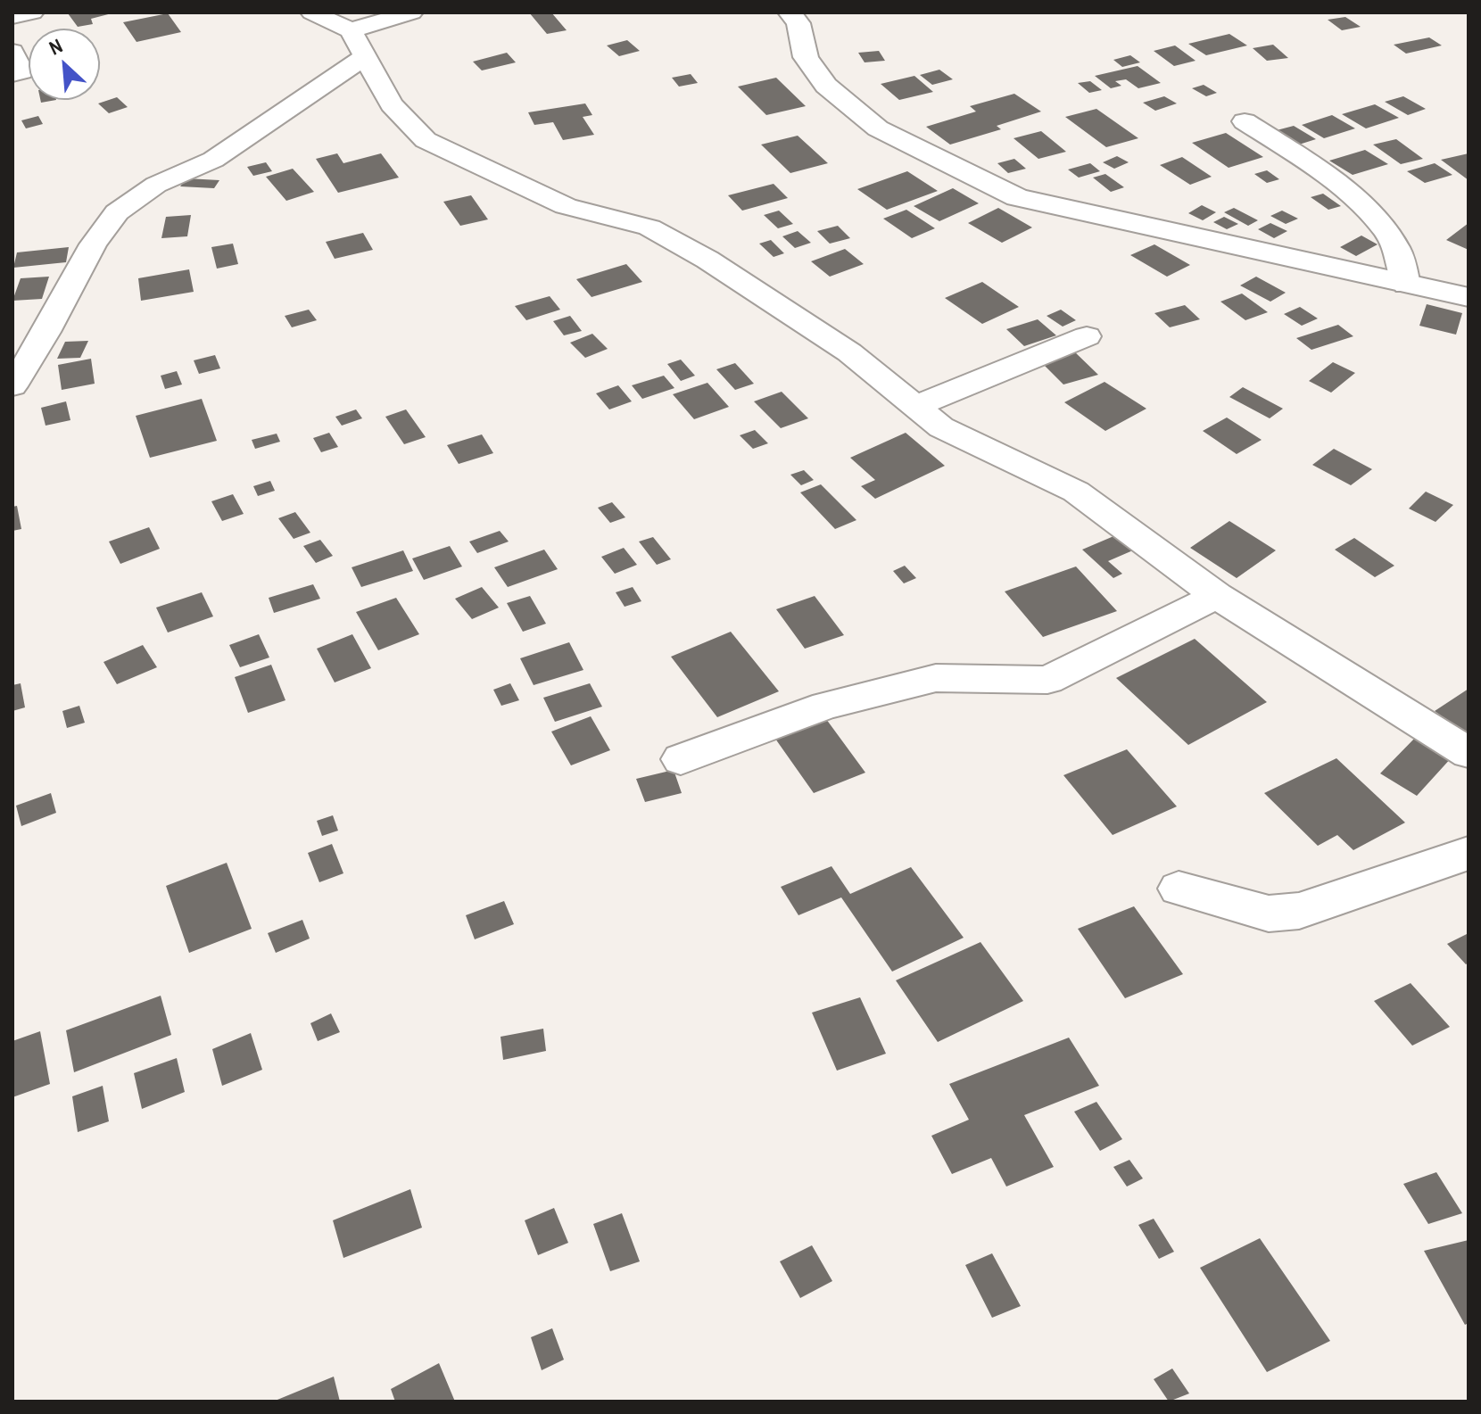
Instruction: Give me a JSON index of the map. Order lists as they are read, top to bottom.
{
  "north": "top left"
}
